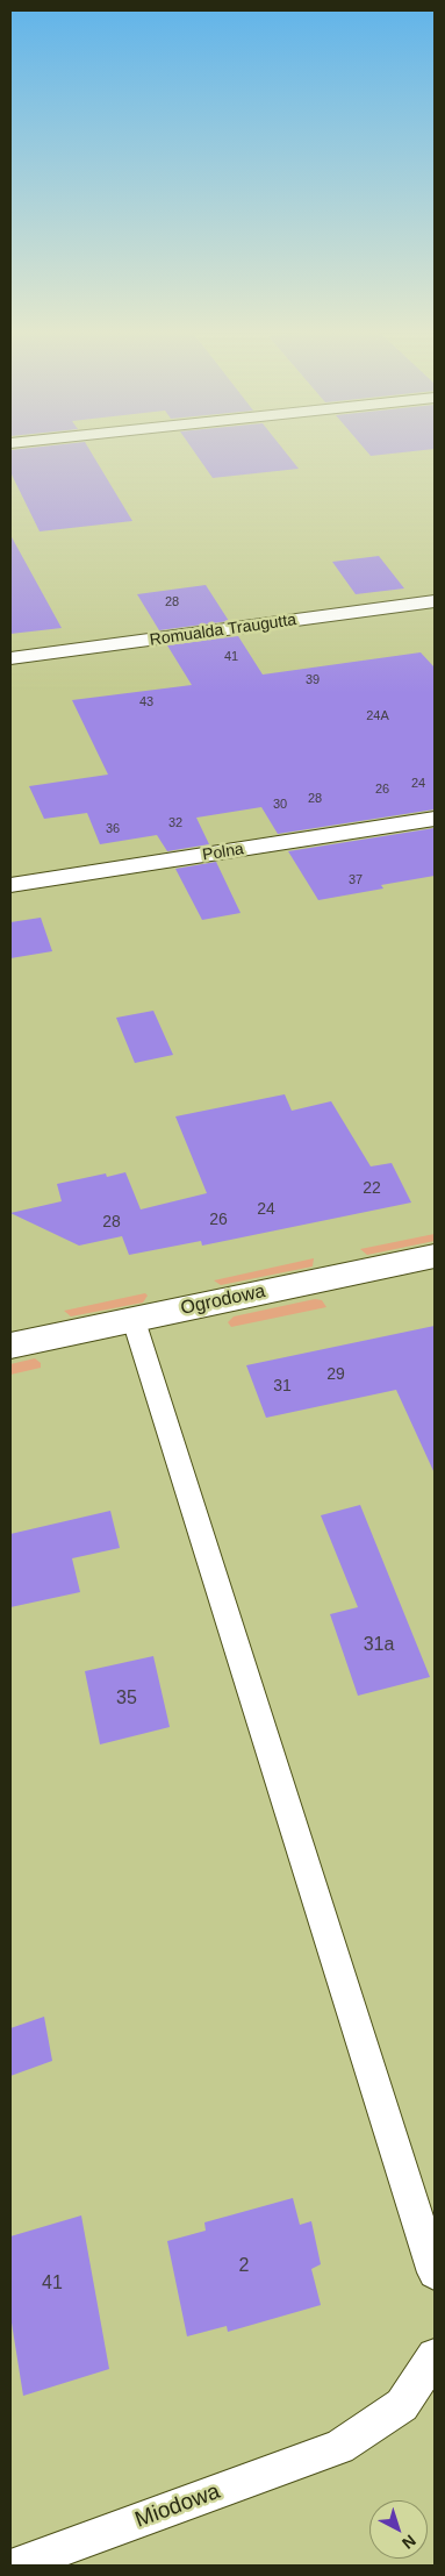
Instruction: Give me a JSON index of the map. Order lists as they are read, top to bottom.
{
  "streets": {
    "street": ["Romualda Traugutta", "Polna", "Ogrodowa"],
    "lane": ["Miodowa"]
  },
  "house_numbers": [
    "28",
    "41",
    "39",
    "43",
    "24A",
    "24",
    "26",
    "28",
    "30",
    "32",
    "36",
    "37",
    "22",
    "24",
    "26",
    "28",
    "29",
    "31",
    "31a",
    "35",
    "2",
    "41"
  ],
  "north": "bottom right"
}
